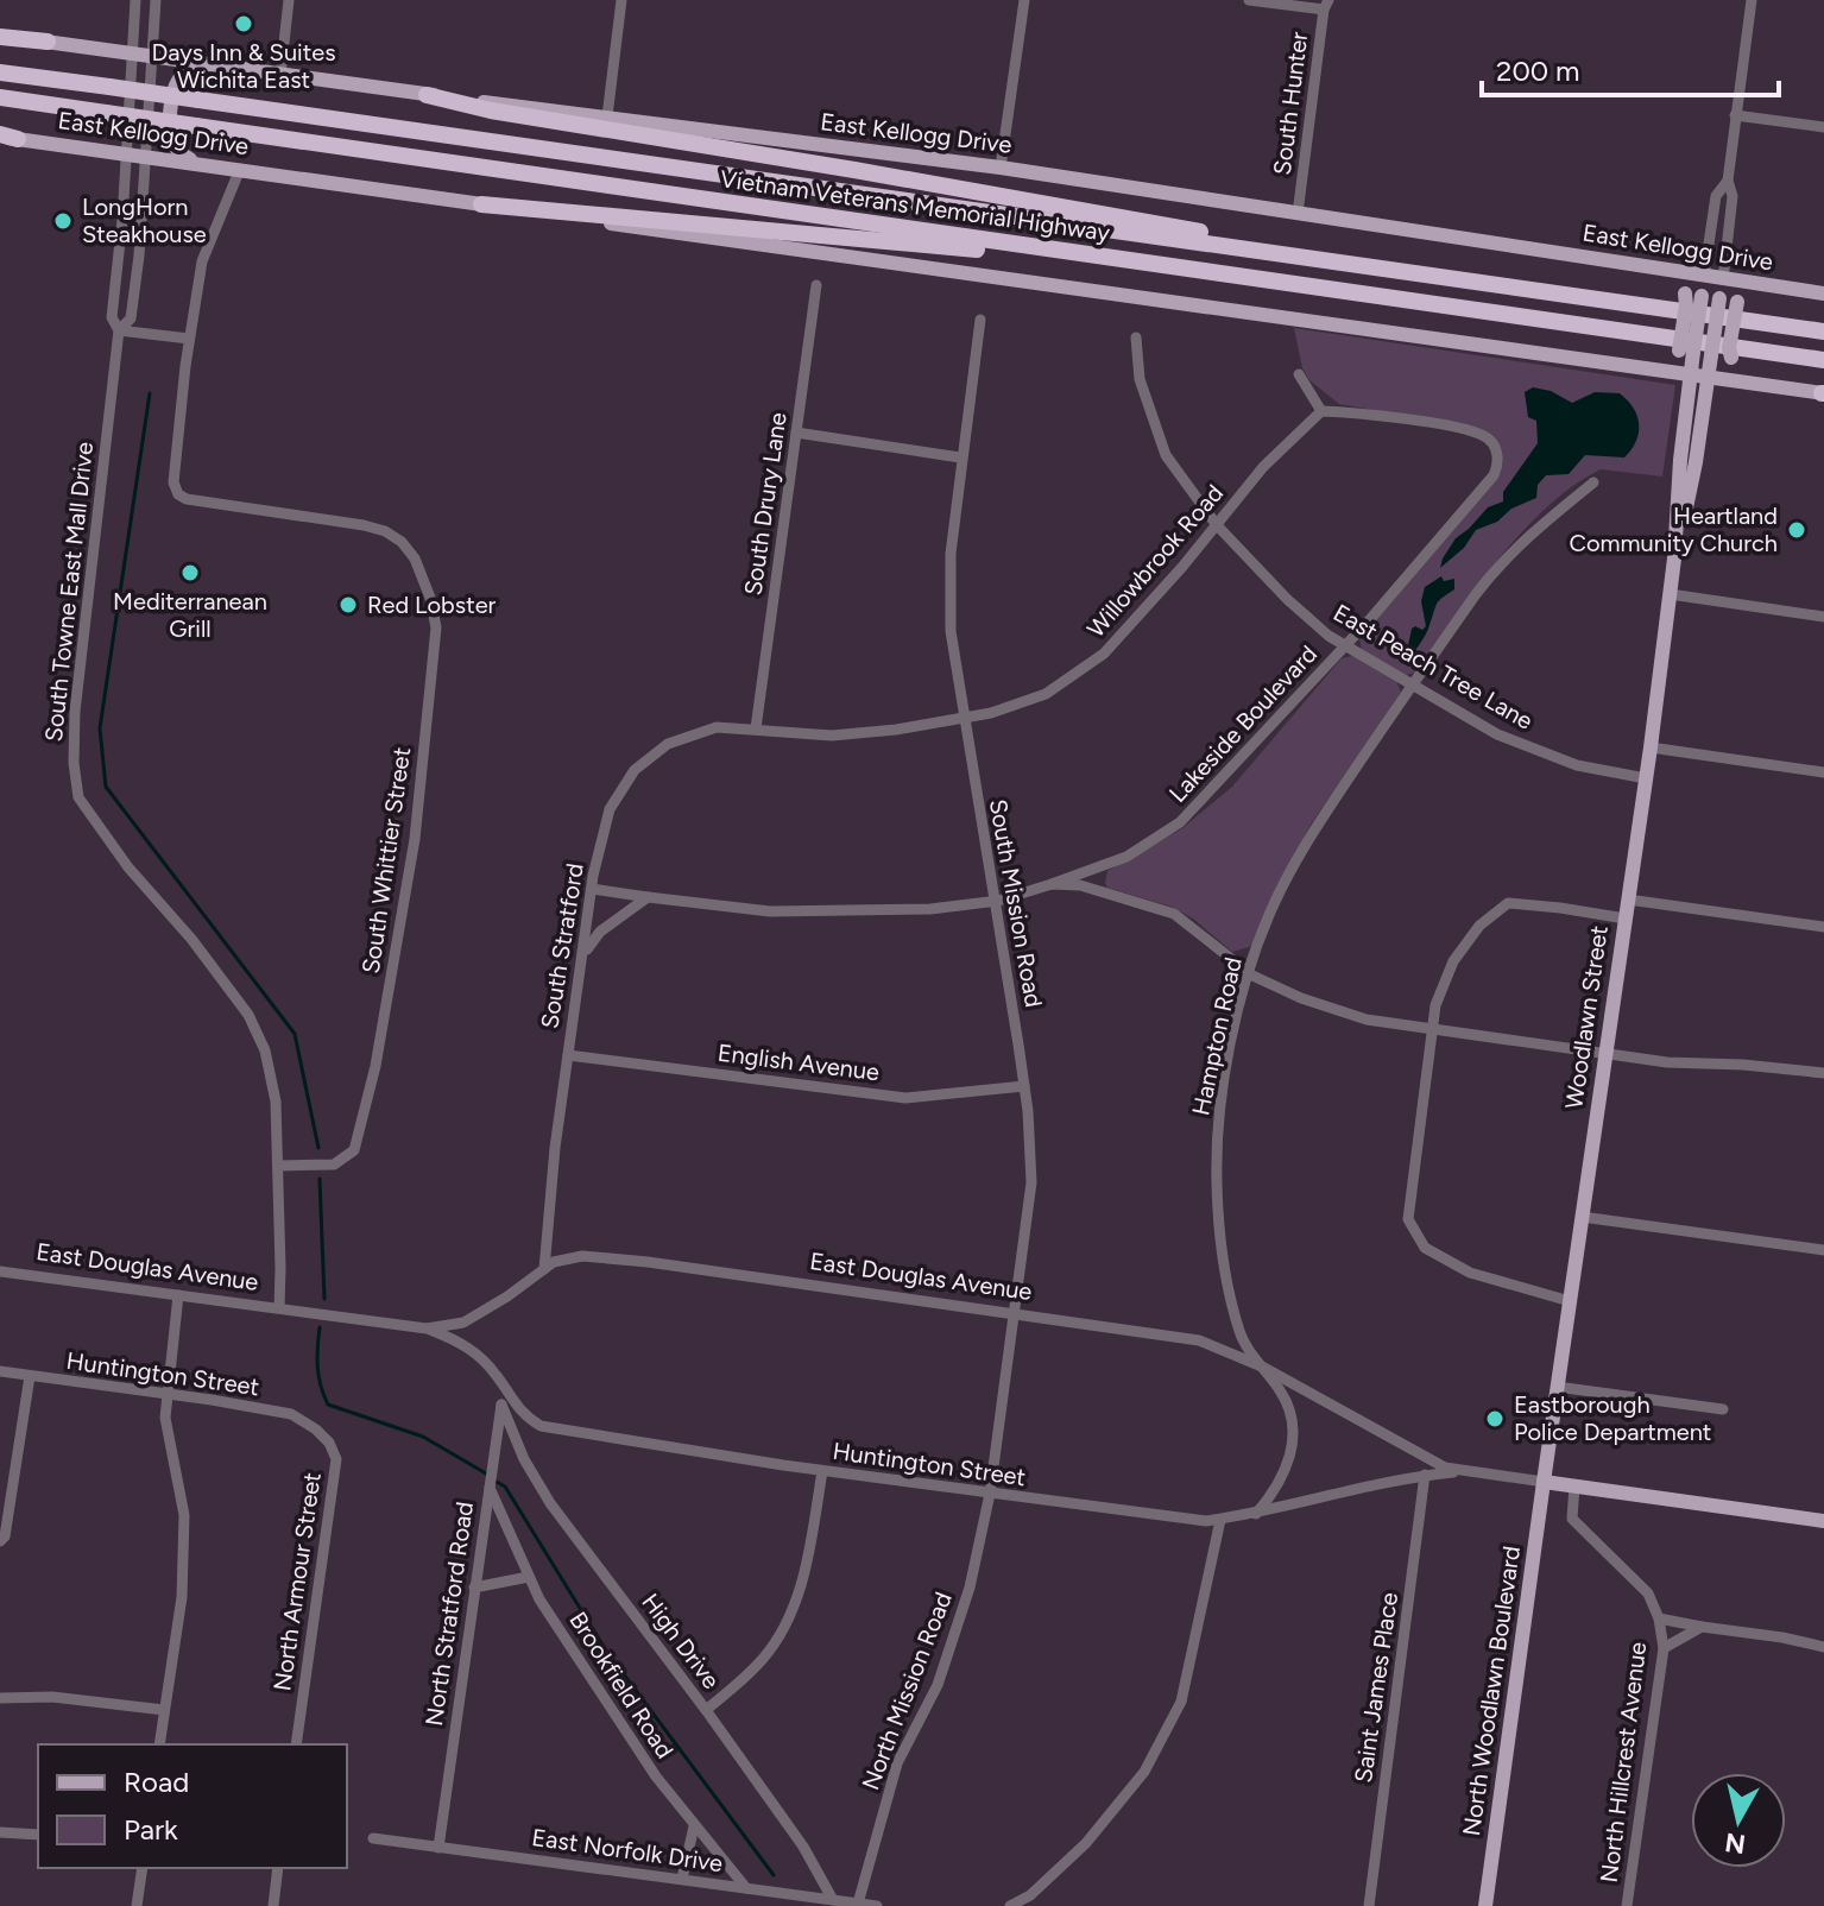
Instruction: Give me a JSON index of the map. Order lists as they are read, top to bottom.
{
  "streets": {
    "highway": ["Vietnam Veterans Memorial Highway"],
    "main road": [
      "East Kellogg Drive",
      "Woodlawn Street",
      "East Douglas Avenue",
      "North Woodlawn Boulevard"
    ],
    "street": [
      "South Hunter",
      "South Drury Lane",
      "Willowbrook Road",
      "South Towne East Mall Drive",
      "East Peach Tree Lane",
      "Lakeside Boulevard",
      "South Whittier Street",
      "South Mission Road",
      "South Stratford",
      "Hampton Road",
      "English Avenue",
      "Huntington Street",
      "North Armour Street",
      "North Stratford Road",
      "High Drive",
      "Brookfield Road",
      "Saint James Place",
      "North Mission Road",
      "North Hillcrest Avenue",
      "East Norfolk Drive"
    ]
  },
  "crossings": [
    ["South Hunter", "East Kellogg Drive"],
    ["East Kellogg Drive", "South Towne East Mall Drive"],
    ["East Kellogg Drive", "Woodlawn Street"],
    ["South Drury Lane", "Willowbrook Road"],
    ["South Drury Lane", "South Stratford"],
    ["Willowbrook Road", "East Peach Tree Lane"],
    ["Willowbrook Road", "Lakeside Boulevard"],
    ["Willowbrook Road", "South Mission Road"],
    ["Willowbrook Road", "South Stratford"],
    ["South Towne East Mall Drive", "South Whittier Street"],
    ["South Towne East Mall Drive", "East Douglas Avenue"],
    ["East Peach Tree Lane", "Lakeside Boulevard"],
    ["East Peach Tree Lane", "Woodlawn Street"],
    ["East Peach Tree Lane", "Hampton Road"],
    ["Lakeside Boulevard", "South Mission Road"],
    ["Lakeside Boulevard", "South Stratford"],
    ["South Mission Road", "English Avenue"],
    ["South Mission Road", "East Douglas Avenue"],
    ["South Mission Road", "Huntington Street"],
    ["South Mission Road", "North Mission Road"],
    ["South Stratford", "English Avenue"],
    ["South Stratford", "East Douglas Avenue"],
    ["Woodlawn Street", "East Douglas Avenue"],
    ["Woodlawn Street", "North Woodlawn Boulevard"],
    ["Hampton Road", "East Douglas Avenue"],
    ["Hampton Road", "Huntington Street"],
    ["East Douglas Avenue", "Huntington Street"],
    ["East Douglas Avenue", "North Woodlawn Boulevard"],
    ["East Douglas Avenue", "North Hillcrest Avenue"],
    ["Huntington Street", "North Armour Street"],
    ["Huntington Street", "North Stratford Road"],
    ["Huntington Street", "Saint James Place"],
    ["Huntington Street", "North Mission Road"],
    ["North Stratford Road", "High Drive"],
    ["North Stratford Road", "Brookfield Road"],
    ["North Stratford Road", "East Norfolk Drive"],
    ["High Drive", "East Norfolk Drive"],
    ["Brookfield Road", "East Norfolk Drive"],
    ["North Mission Road", "East Norfolk Drive"]
  ],
  "places": [
    "Days Inn & Suites Wichita East",
    "LongHorn Steakhouse",
    "Heartland Community Church",
    "Mediterranean Grill",
    "Red Lobster",
    "Eastborough Police Department"
  ],
  "legend": ["Road", "Park"],
  "scale_bar": "200 m",
  "north": "bottom"
}
